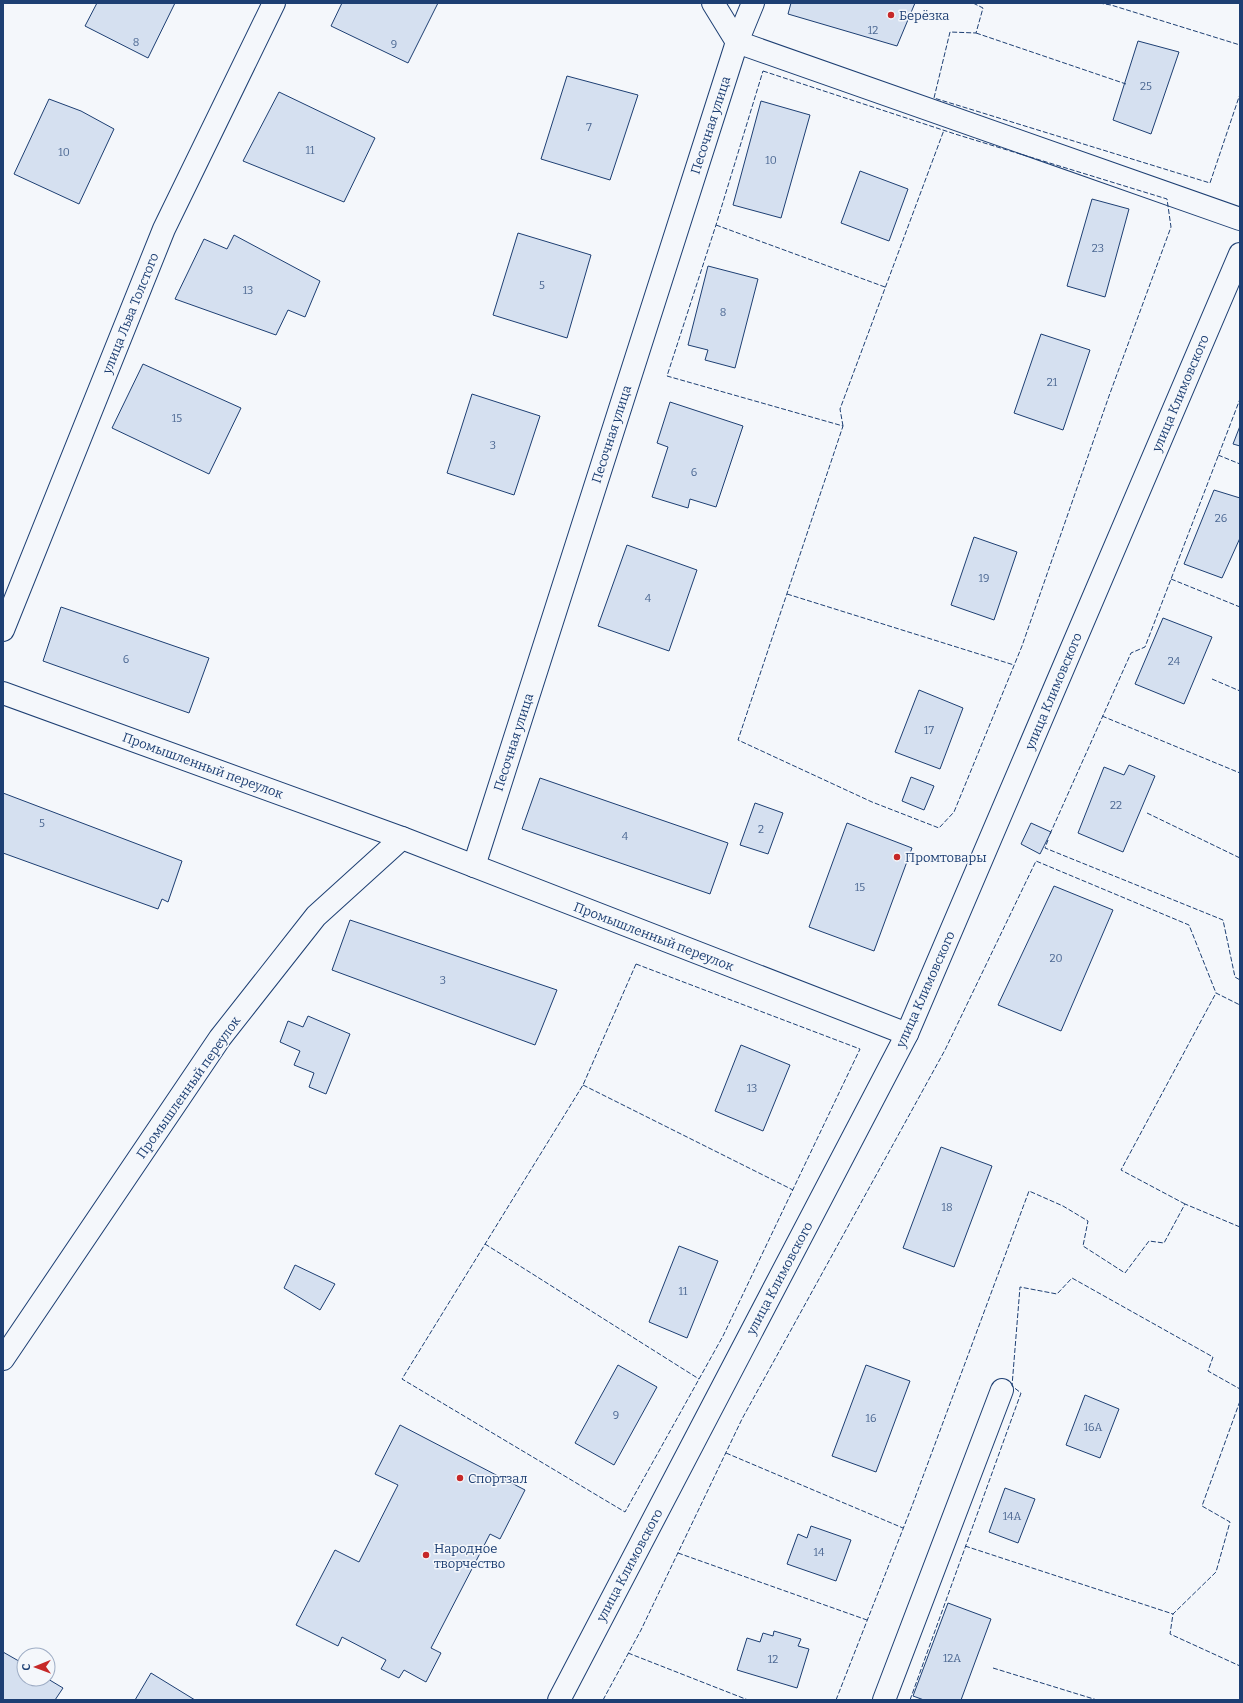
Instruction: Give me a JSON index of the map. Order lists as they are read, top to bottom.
{
  "streets": {
    "street": [
      "Песочная улица",
      "улица Льва Толстого",
      "улица Климовского",
      "Промышленный переулок"
    ]
  },
  "crossings": [
    ["Песочная улица", "Промышленный переулок"],
    ["улица Климовского", "Промышленный переулок"]
  ],
  "places": [
    "Берёзка",
    "Промтовары",
    "Спортзал",
    "Народное творчество"
  ],
  "house_numbers": [
    "12",
    "8",
    "9",
    "25",
    "7",
    "11",
    "10",
    "10",
    "23",
    "5",
    "13",
    "8",
    "21",
    "15",
    "3",
    "6",
    "26",
    "19",
    "4",
    "6",
    "24",
    "17",
    "22",
    "5",
    "2",
    "4",
    "15",
    "20",
    "3",
    "13",
    "18",
    "11",
    "9",
    "16",
    "16А",
    "14А",
    "14",
    "12А",
    "12"
  ],
  "north": "left"
}
